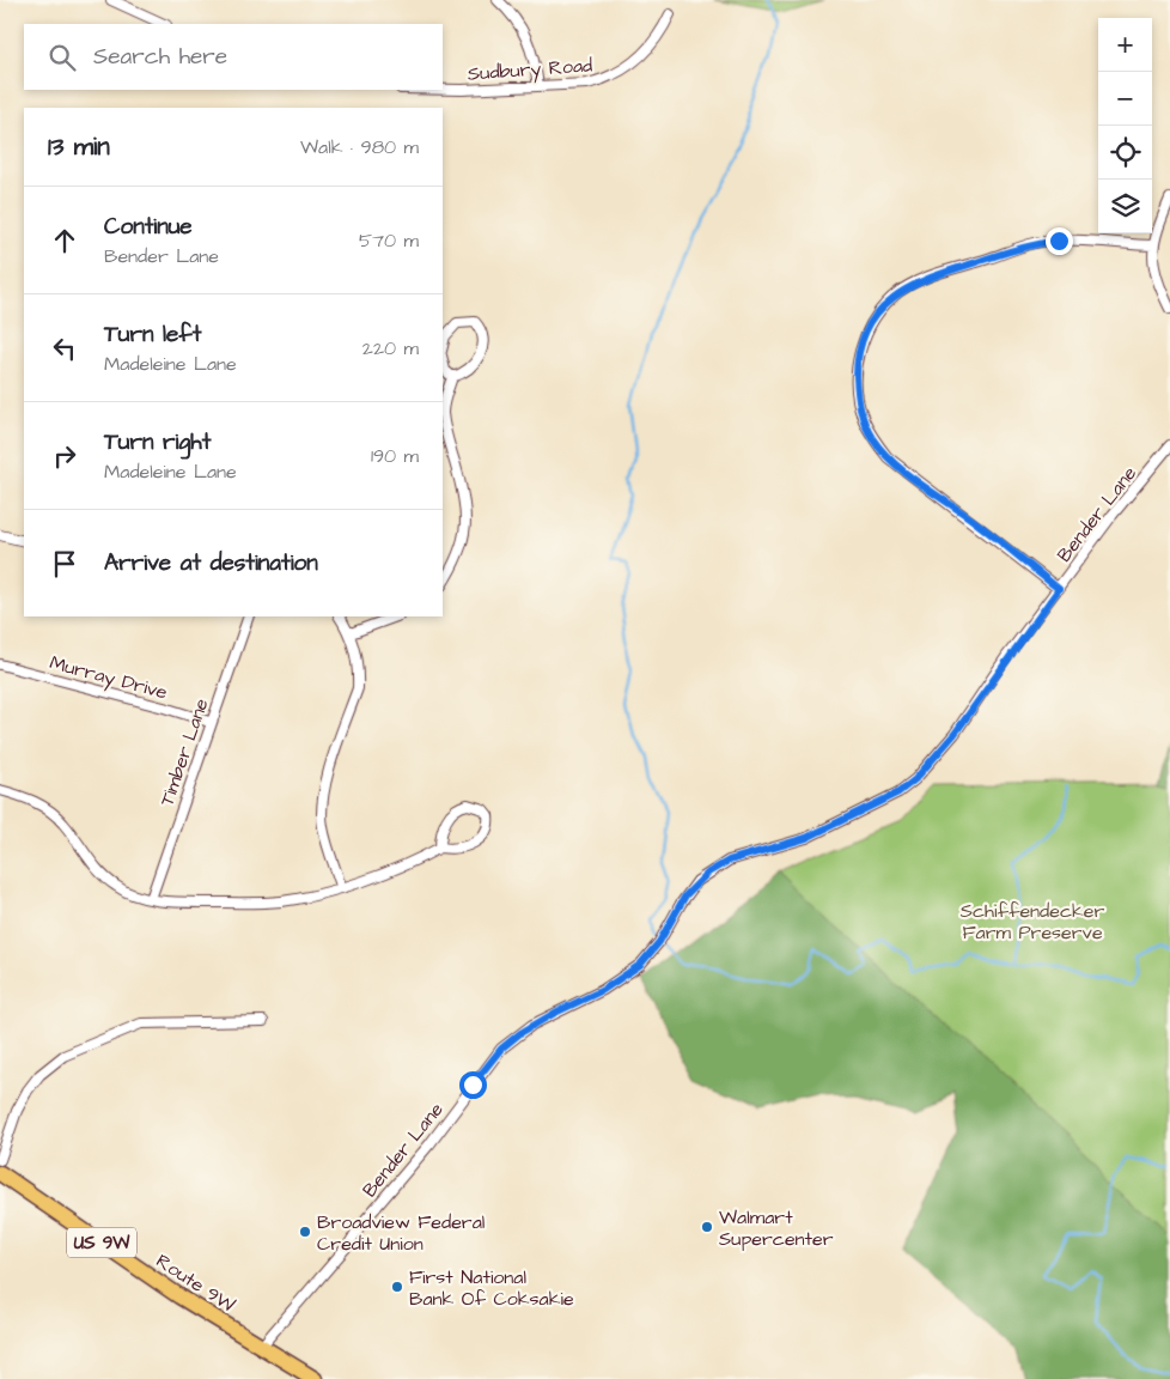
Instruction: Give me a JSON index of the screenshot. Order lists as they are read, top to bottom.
{
  "streets": {
    "main road": ["US 9W", "Route 9W"],
    "street": [
      "Sudbury Road",
      "Bender Lane",
      "Murray Drive",
      "Timber Lane"
    ]
  },
  "crossings": [
    ["Bender Lane", "Route 9W"],
    ["Murray Drive", "Timber Lane"]
  ],
  "parks": ["Schiffendecker Farm Preserve"],
  "places": ["Walmart Supercenter", "Broadview Federal Credit Union", "First National Bank Of Coksakie"],
  "page": {
    "map_buttons": ["+", "−"],
    "search": "Search here",
    "heading": ["13 min", "Walk · 980 m"],
    "list": [
      ["Continue", "Bender Lane", "570 m"],
      ["Turn left", "Madeleine Lane", "220 m"],
      ["Turn right", "Madeleine Lane", "190 m"],
      "Arrive at destination"
    ]
  }
}
